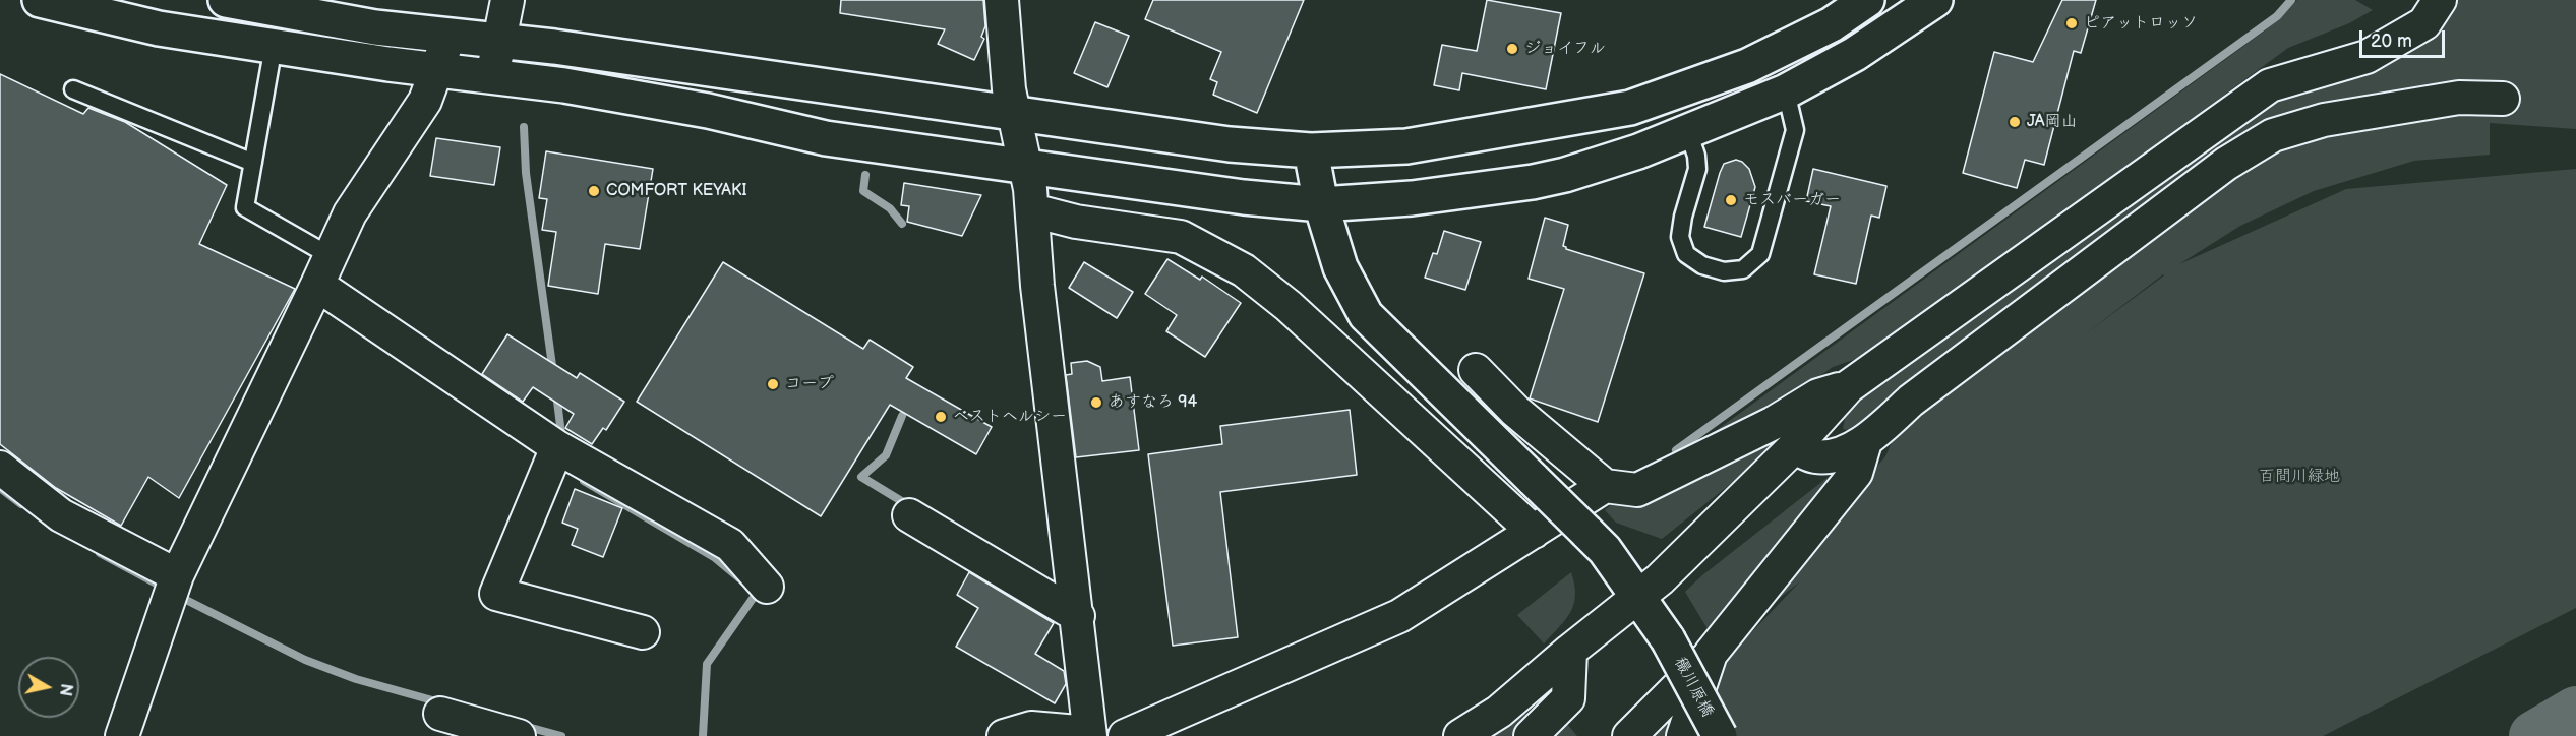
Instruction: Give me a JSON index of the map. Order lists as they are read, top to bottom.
{
  "streets": {
    "street": ["穝川原橋"]
  },
  "parks": ["百間川緑地"],
  "places": [
    "ピアットロッソ",
    "ジョイフル",
    "JA岡山",
    "COMFORT KEYAKI",
    "モスバーガー",
    "コープ",
    "あすなろ 94",
    "ベストヘルシー"
  ],
  "scale_bar": "20 m",
  "north": "right"
}
